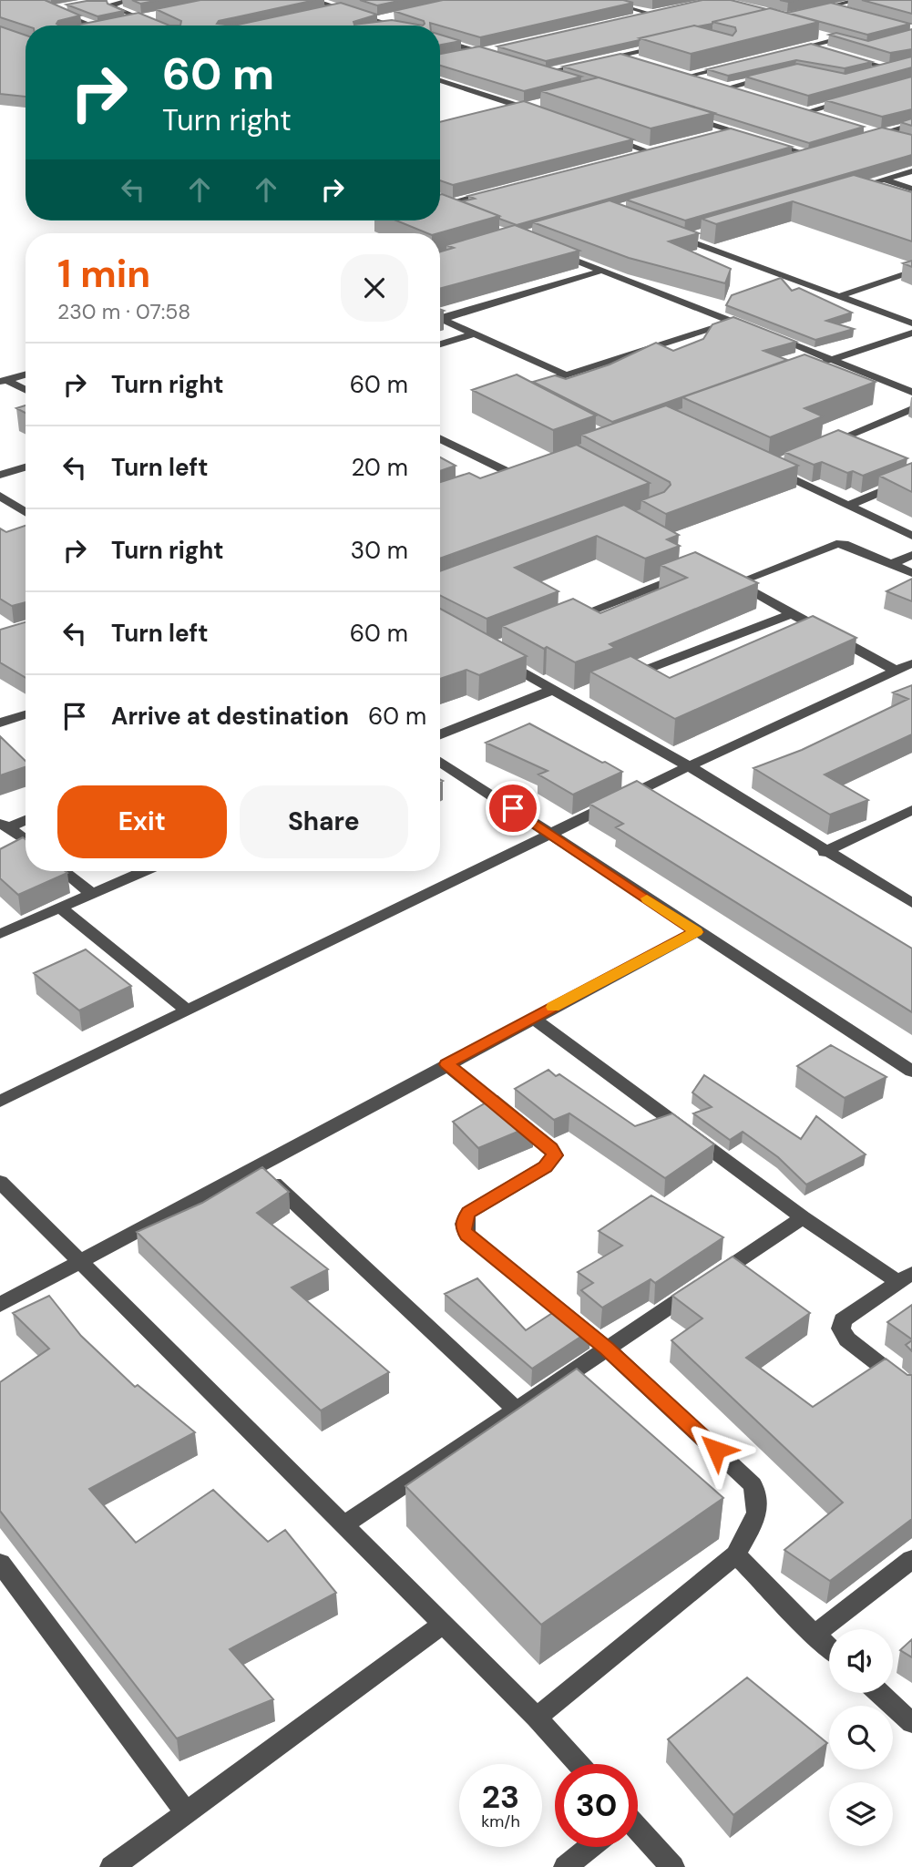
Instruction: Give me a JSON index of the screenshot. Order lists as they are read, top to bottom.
{
  "page": {
    "turn": ["60 m", "Turn right"],
    "heading": ["1 min", "230 m · 07:58"],
    "list": [
      {
        "name": "Turn right",
        "value": "60 m"
      },
      {
        "name": "Turn left",
        "value": "20 m"
      },
      {
        "name": "Turn right",
        "value": "30 m"
      },
      {
        "name": "Turn left",
        "value": "60 m"
      },
      {
        "name": "Arrive at destination",
        "value": "60 m"
      }
    ],
    "buttons": ["Exit", "Share"],
    "speed": "23 km/h",
    "limit": "30"
  }
}
